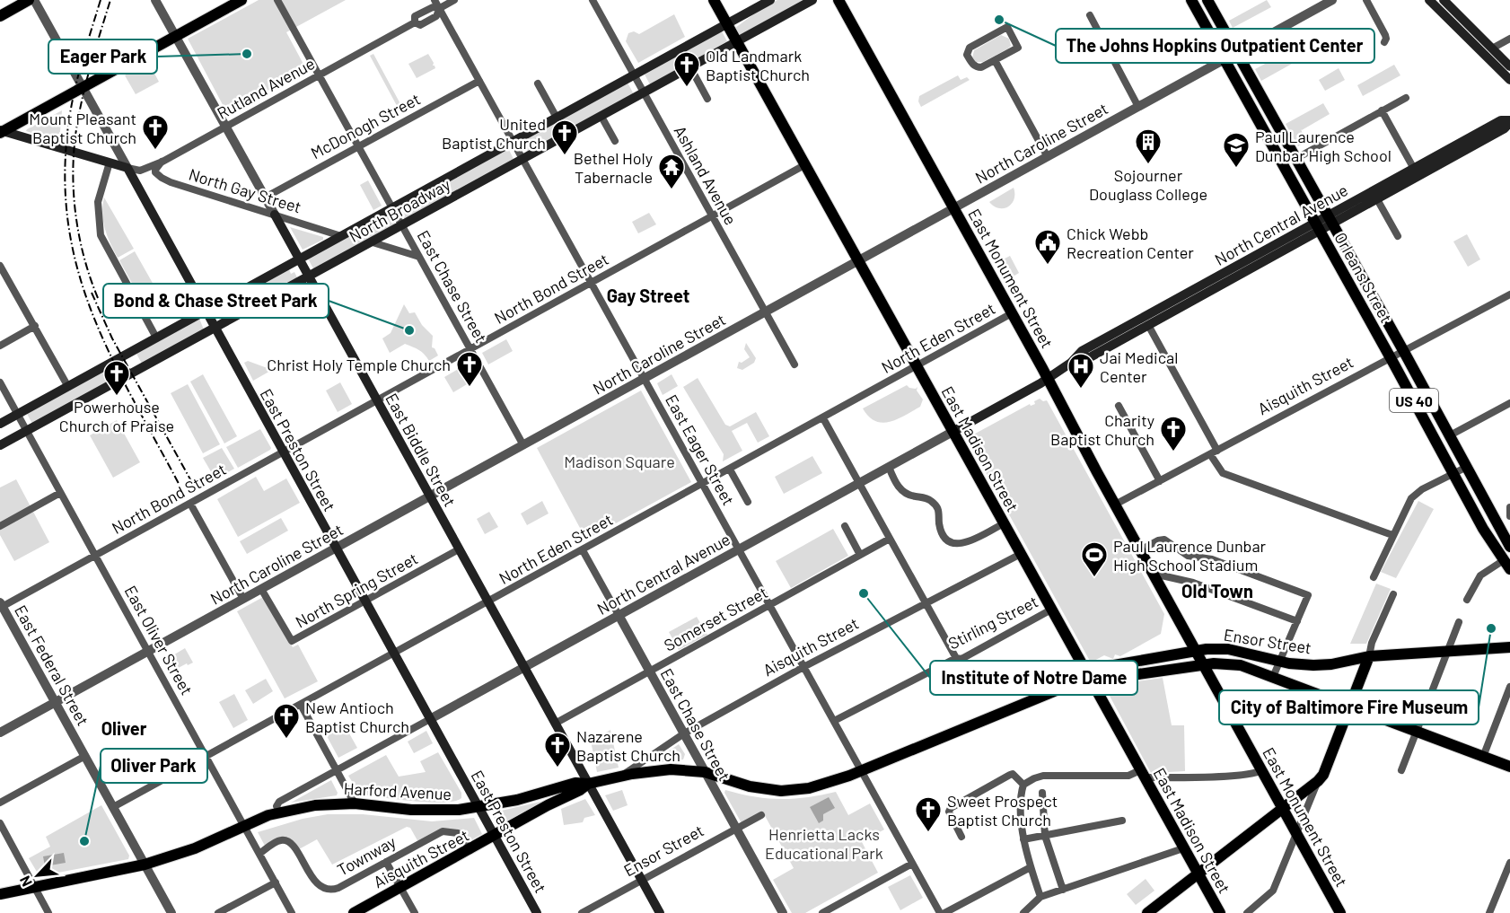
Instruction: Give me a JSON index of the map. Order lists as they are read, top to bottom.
{
  "streets": {
    "main road": [
      "North Broadway",
      "North Central Avenue",
      "Orleans Street",
      "East Monument Street",
      "Aisquith Street",
      "US 40",
      "East Madison Street",
      "East Preston Street",
      "East Biddle Street",
      "Ensor Street",
      "Harford Avenue"
    ],
    "street": [
      "Rutland Avenue",
      "McDonogh Street",
      "North Caroline Street",
      "Ashland Avenue",
      "North Gay Street",
      "East Chase Street",
      "North Bond Street",
      "North Eden Street",
      "East Eager Street",
      "North Spring Street",
      "Somerset Street",
      "Stirling Street",
      "East Oliver Street",
      "East Federal Street",
      "Townway"
    ]
  },
  "crossings": [
    ["Rutland Avenue", "North Gay Street"],
    ["Rutland Avenue", "East Chase Street"],
    ["Rutland Avenue", "East Preston Street"],
    ["Rutland Avenue", "East Biddle Street"],
    ["Rutland Avenue", "East Eager Street"],
    ["McDonogh Street", "East Chase Street"],
    ["McDonogh Street", "East Biddle Street"],
    ["McDonogh Street", "East Eager Street"],
    ["North Caroline Street", "Ashland Avenue"],
    ["North Caroline Street", "Orleans Street"],
    ["North Caroline Street", "East Monument Street"],
    ["North Caroline Street", "East Chase Street"],
    ["North Caroline Street", "East Madison Street"],
    ["North Caroline Street", "East Preston Street"],
    ["North Caroline Street", "East Biddle Street"],
    ["North Caroline Street", "East Eager Street"],
    ["North Caroline Street", "North Spring Street"],
    ["North Caroline Street", "East Oliver Street"],
    ["North Caroline Street", "East Federal Street"],
    ["Ashland Avenue", "North Broadway"],
    ["Ashland Avenue", "North Bond Street"],
    ["North Gay Street", "North Broadway"],
    ["North Gay Street", "East Biddle Street"],
    ["North Broadway", "East Chase Street"],
    ["North Broadway", "East Madison Street"],
    ["North Broadway", "East Preston Street"],
    ["North Broadway", "East Biddle Street"],
    ["North Broadway", "East Eager Street"],
    ["North Broadway", "East Oliver Street"],
    ["North Central Avenue", "Orleans Street"],
    ["North Central Avenue", "East Monument Street"],
    ["North Central Avenue", "East Chase Street"],
    ["North Central Avenue", "East Madison Street"],
    ["North Central Avenue", "East Preston Street"],
    ["North Central Avenue", "East Biddle Street"],
    ["North Central Avenue", "East Eager Street"],
    ["North Central Avenue", "Harford Avenue"],
    ["Orleans Street", "Aisquith Street"],
    ["East Monument Street", "North Eden Street"],
    ["East Monument Street", "Aisquith Street"],
    ["East Monument Street", "Ensor Street"],
    ["East Chase Street", "North Bond Street"],
    ["East Chase Street", "North Eden Street"],
    ["East Chase Street", "Aisquith Street"],
    ["East Chase Street", "Somerset Street"],
    ["East Chase Street", "Ensor Street"],
    ["East Chase Street", "Harford Avenue"],
    ["North Bond Street", "East Madison Street"],
    ["North Bond Street", "East Preston Street"],
    ["North Bond Street", "East Biddle Street"],
    ["North Bond Street", "East Eager Street"],
    ["North Bond Street", "East Oliver Street"],
    ["North Bond Street", "East Federal Street"],
    ["North Eden Street", "East Madison Street"],
    ["North Eden Street", "East Preston Street"],
    ["North Eden Street", "East Biddle Street"],
    ["North Eden Street", "East Eager Street"],
    ["North Eden Street", "East Oliver Street"],
    ["North Eden Street", "East Federal Street"],
    ["Aisquith Street", "East Madison Street"],
    ["Aisquith Street", "East Preston Street"],
    ["Aisquith Street", "East Biddle Street"],
    ["Aisquith Street", "East Eager Street"],
    ["Aisquith Street", "Harford Avenue"],
    ["Aisquith Street", "Townway"],
    ["East Madison Street", "Stirling Street"],
    ["East Madison Street", "Ensor Street"],
    ["East Preston Street", "North Spring Street"],
    ["East Preston Street", "Harford Avenue"],
    ["East Biddle Street", "North Spring Street"],
    ["East Biddle Street", "Somerset Street"],
    ["East Biddle Street", "Ensor Street"],
    ["East Biddle Street", "Harford Avenue"],
    ["East Eager Street", "Somerset Street"],
    ["East Eager Street", "Stirling Street"],
    ["East Eager Street", "Ensor Street"],
    ["East Eager Street", "Harford Avenue"],
    ["East Oliver Street", "Harford Avenue"],
    ["East Oliver Street", "Townway"],
    ["Ensor Street", "Harford Avenue"],
    ["East Federal Street", "Harford Avenue"]
  ],
  "districts": ["Gay Street", "Old Town", "Oliver"],
  "parks": ["Madison Square", "Henrietta Lacks Educational Park"],
  "places": {
    "other": [
      "The Johns Hopkins Outpatient Center",
      "Eager Park",
      "Bond & Chase Street Park",
      "Institute of Notre Dame",
      "City of Baltimore Fire Museum",
      "Oliver Park"
    ],
    "church": [
      "Old Landmark Baptist Church",
      "Mount Pleasant Baptist Church",
      "United Baptist Church",
      "Christ Holy Temple Church",
      "Powerhouse Church of Praise",
      "Charity Baptist Church",
      "New Antioch Baptist Church",
      "Nazarene Baptist Church",
      "Sweet Prospect Baptist Church"
    ],
    "building": ["Sojourner Douglass College"],
    "school or university": ["Paul Laurence Dunbar High School"],
    "temple": ["Bethel Holy Tabernacle"],
    "public building": ["Chick Webb Recreation Center"],
    "hospital": ["Jai Medical Center"],
    "sports": ["Paul Laurence Dunbar High School Stadium"]
  },
  "north": "bottom left"
}
